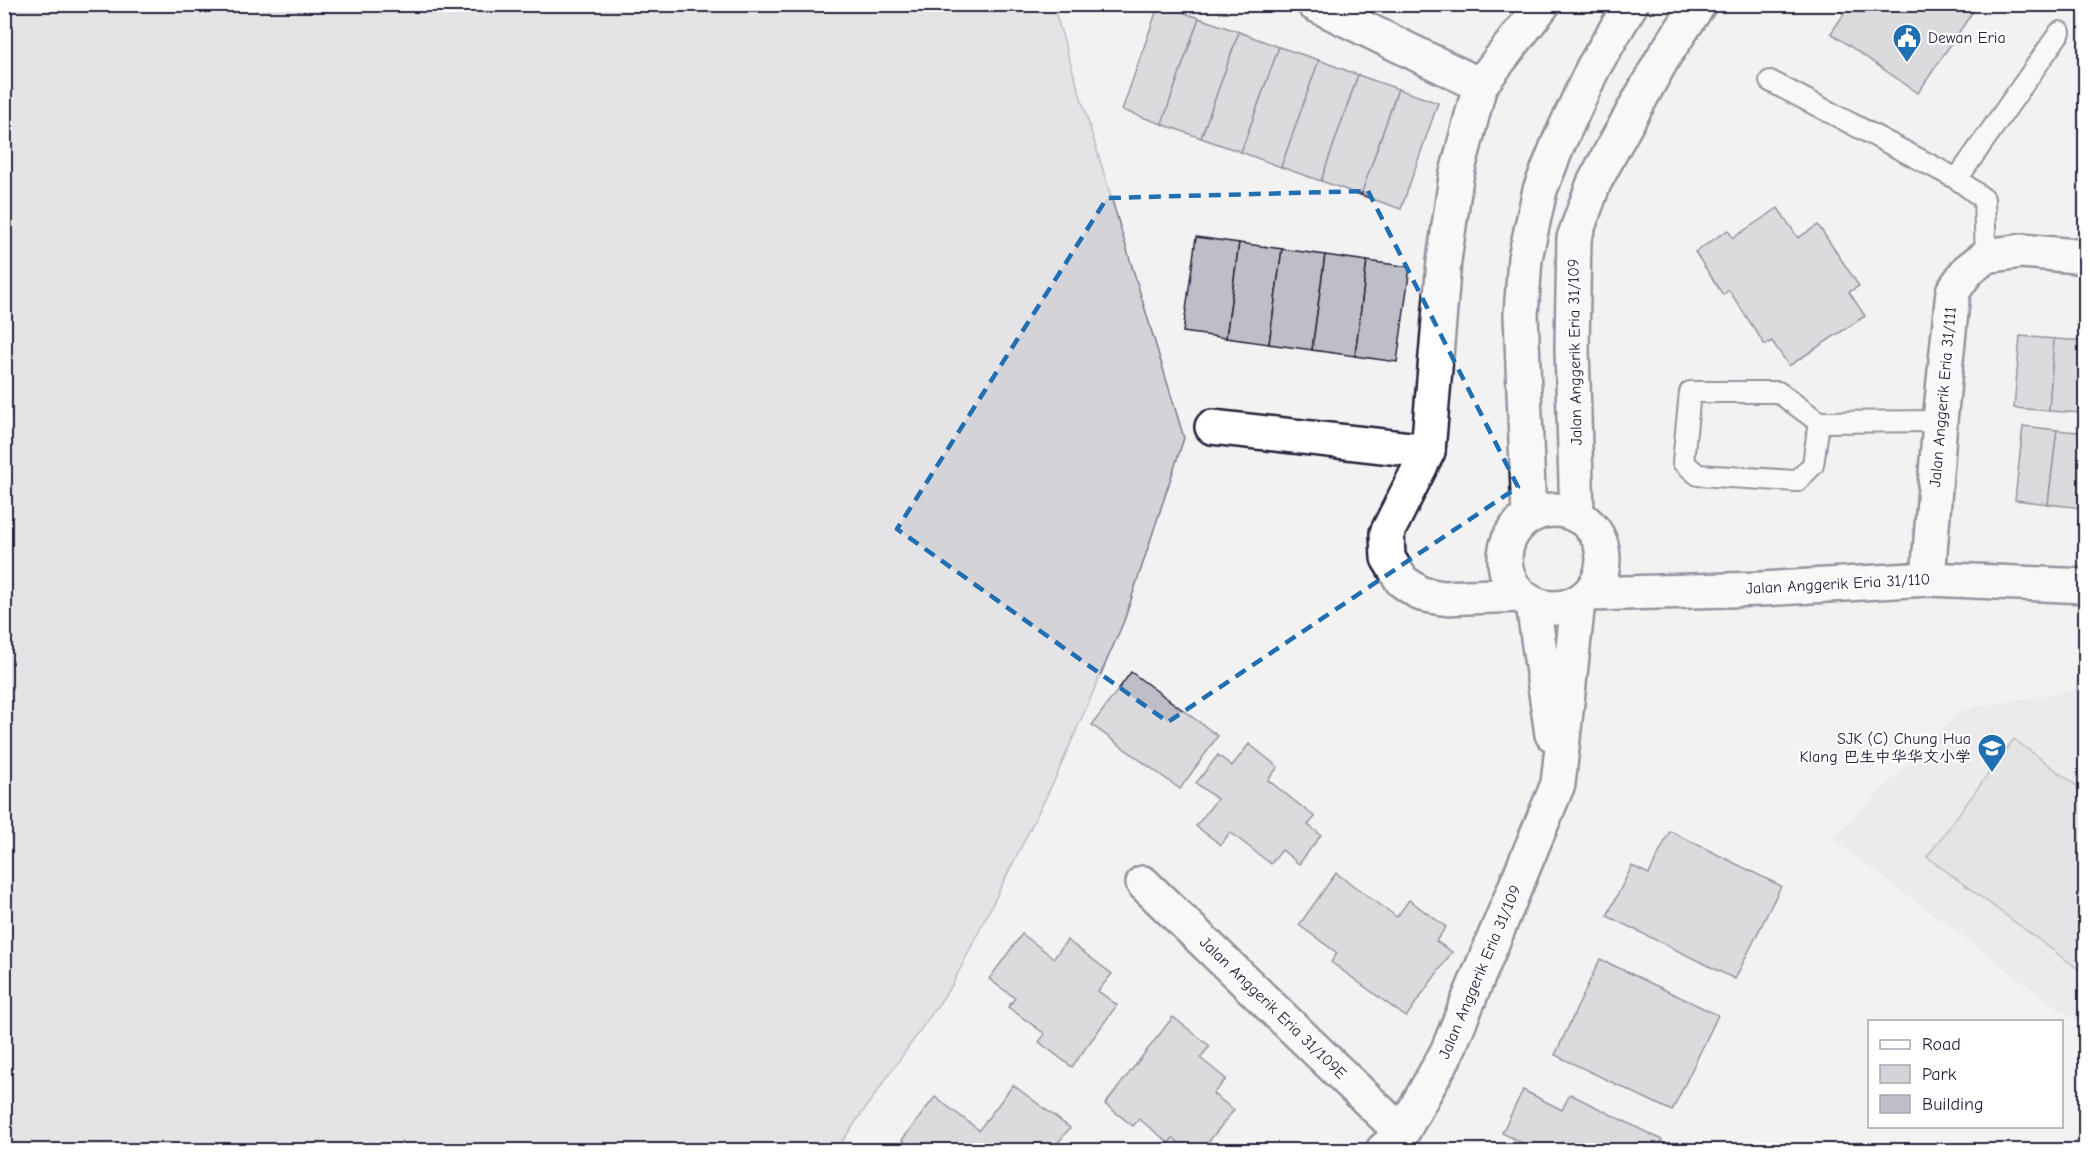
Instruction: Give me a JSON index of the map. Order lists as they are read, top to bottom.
{
  "streets": {
    "street": [
      "Jalan Anggerik Eria 31/109",
      "Jalan Anggerik Eria 31/111",
      "Jalan Anggerik Eria 31/110",
      "Jalan Anggerik Eria 31/109E"
    ]
  },
  "crossings": [
    ["Jalan Anggerik Eria 31/109", "Jalan Anggerik Eria 31/110"],
    ["Jalan Anggerik Eria 31/109", "Jalan Anggerik Eria 31/109E"],
    ["Jalan Anggerik Eria 31/111", "Jalan Anggerik Eria 31/110"]
  ],
  "places": {
    "public building": ["Dewan Eria"],
    "school or university": ["SJK (C) Chung Hua Klang 巴生中华华文小学"]
  },
  "legend": ["Road", "Park", "Building"]
}
